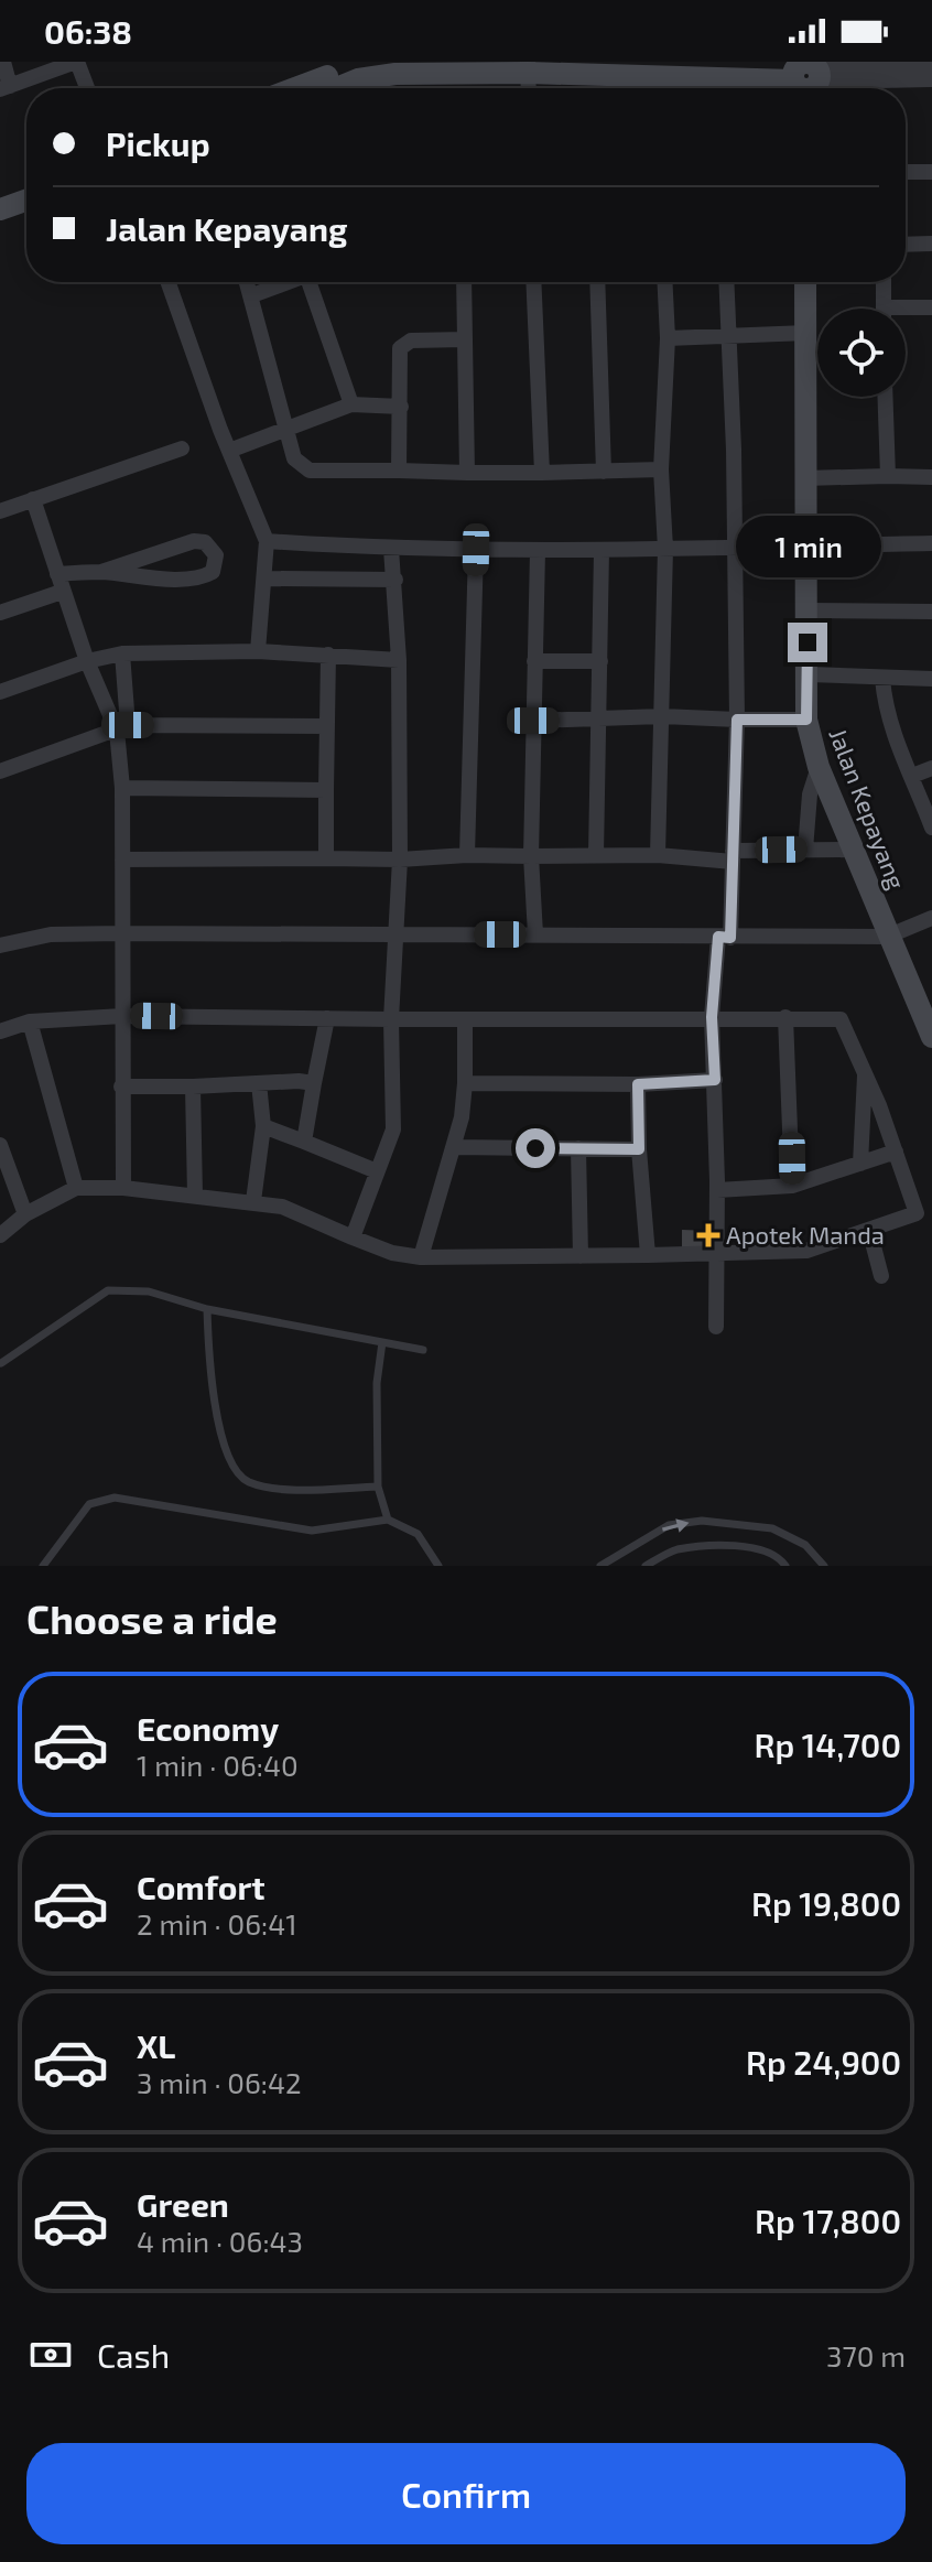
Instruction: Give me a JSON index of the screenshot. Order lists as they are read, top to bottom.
{
  "streets": {
    "street": ["Jalan Kepayang"]
  },
  "places": {
    "health": ["Apotek Manda"]
  },
  "page": {
    "status": "06:38",
    "banner": ["Pickup", "Jalan Kepayang"],
    "bubble": "1 min",
    "heading": "Choose a ride",
    "list": [
      {
        "name": "Economy",
        "note": "1 min · 06:40",
        "value": "Rp 14,700"
      },
      {
        "name": "Comfort",
        "note": "2 min · 06:41",
        "value": "Rp 19,800"
      },
      {
        "name": "XL",
        "note": "3 min · 06:42",
        "value": "Rp 24,900"
      },
      {
        "name": "Green",
        "note": "4 min · 06:43",
        "value": "Rp 17,800"
      }
    ],
    "pay": ["Cash", "370 m"],
    "buttons": "Confirm"
  }
}
